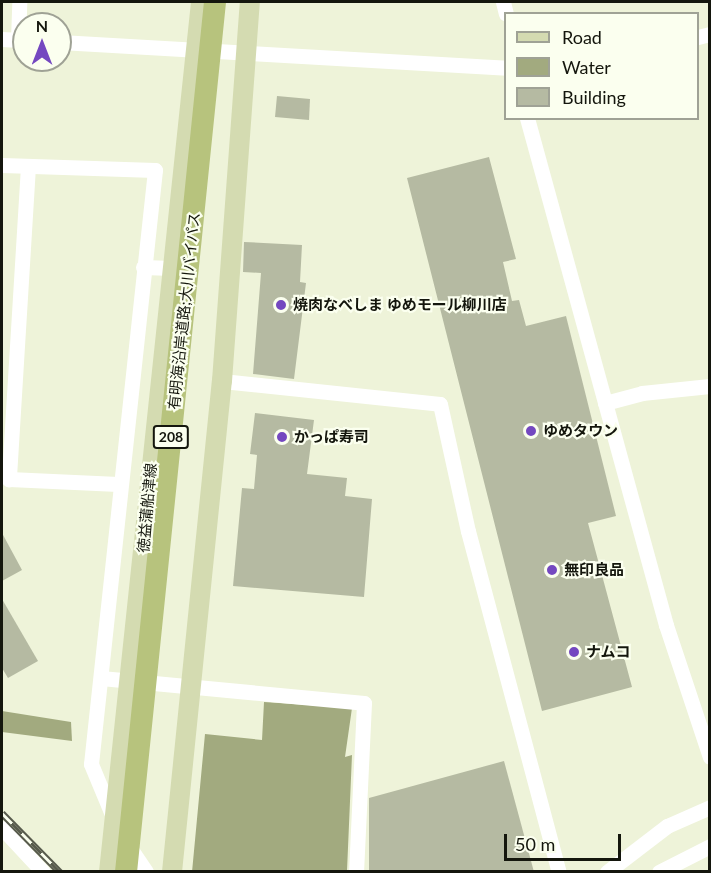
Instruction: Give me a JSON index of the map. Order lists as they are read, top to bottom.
{
  "streets": {
    "highway": ["有明海沿岸道路;大川バイパス", "208"],
    "main road": ["徳益蒲船津線"]
  },
  "places": [
    "焼肉なべしま ゆめモール柳川店",
    "ゆめタウン",
    "かっぱ寿司",
    "無印良品",
    "ナムコ"
  ],
  "legend": ["Road", "Water", "Building"],
  "scale_bar": "50 m",
  "north": "top"
}
